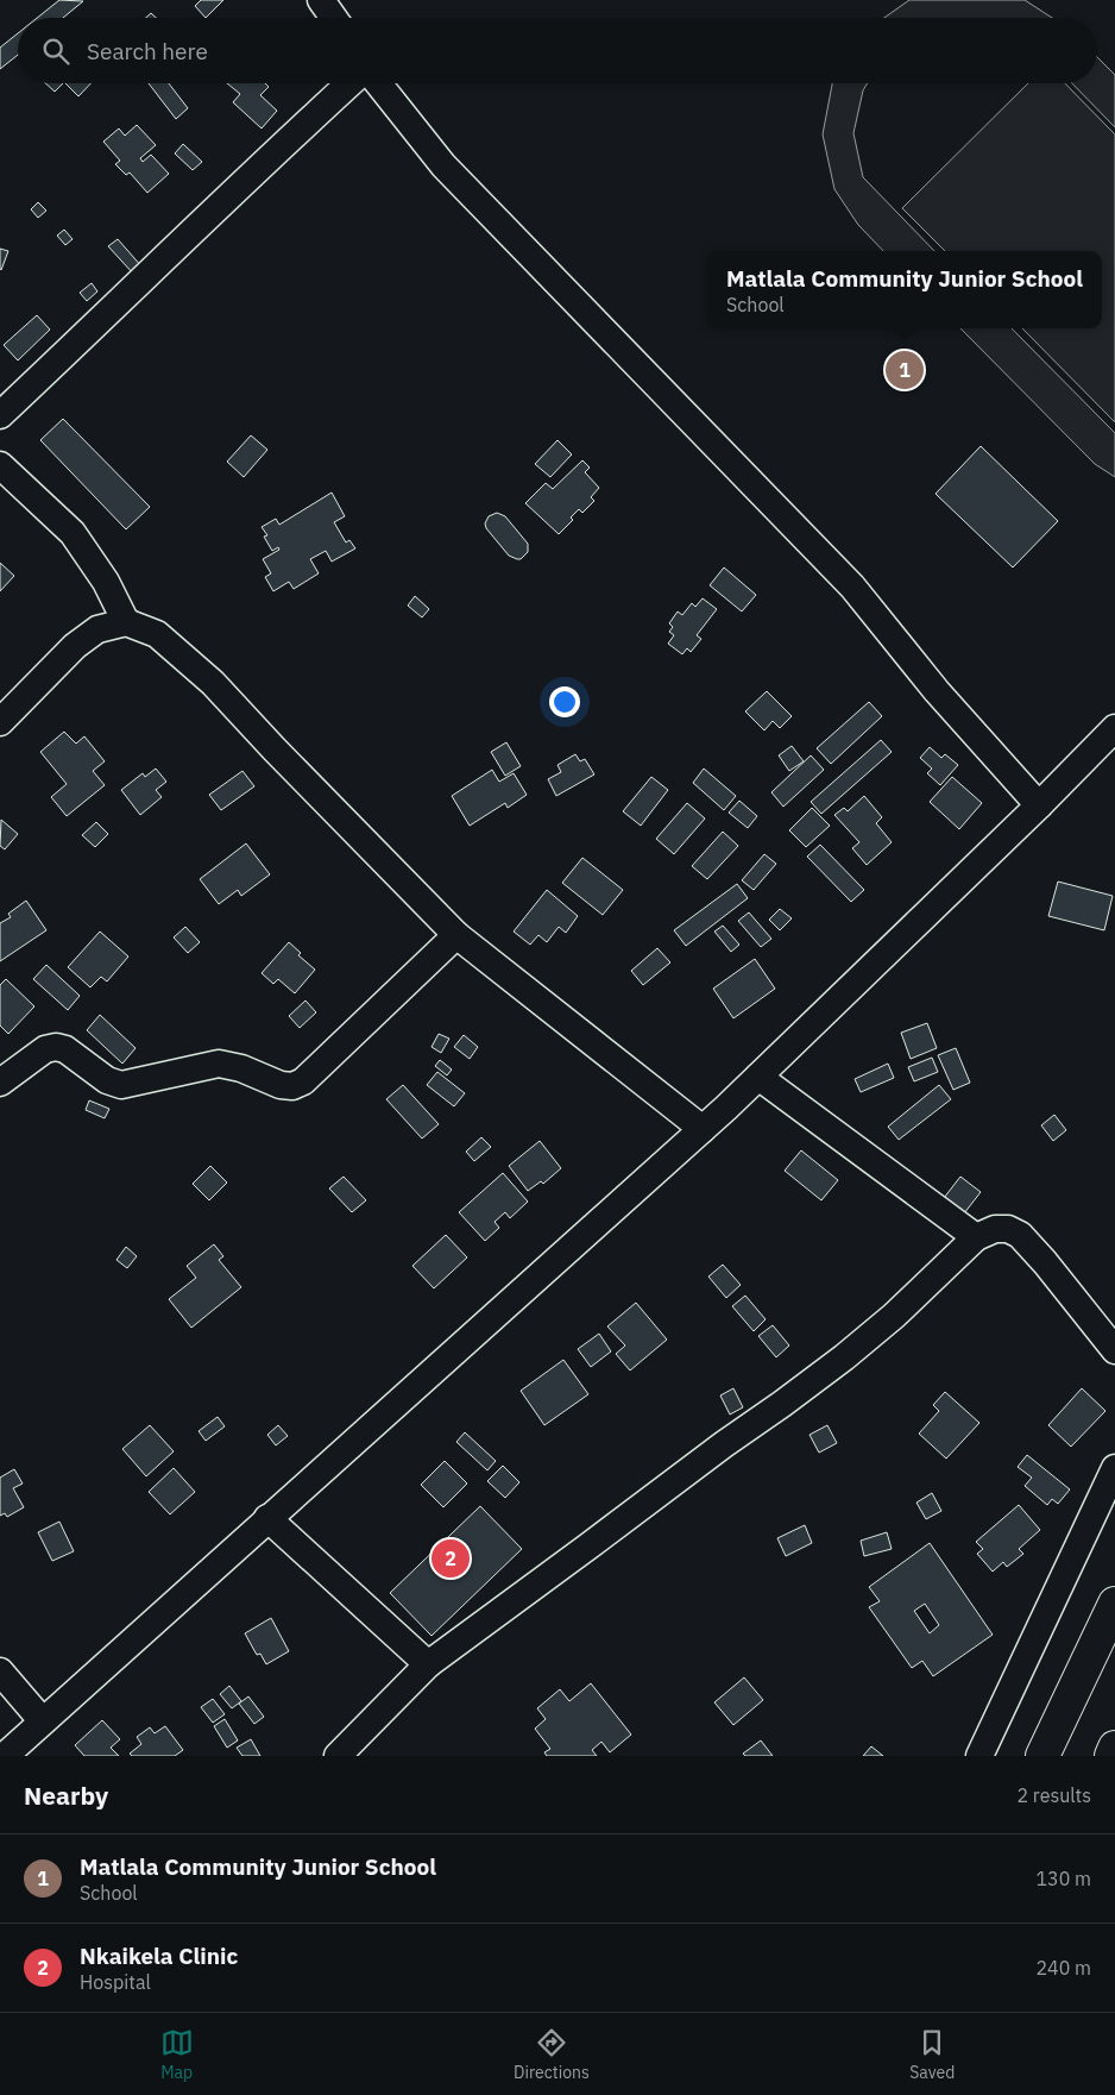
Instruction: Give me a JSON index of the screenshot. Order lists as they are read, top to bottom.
{
  "page": {
    "search": "Search here",
    "popup": ["Matlala Community Junior School", "School"],
    "pins": ["1", "2"],
    "heading": ["Nearby", "2 results"],
    "list": [
      {
        "mark": "1",
        "name": "Matlala Community Junior School",
        "note": "School",
        "value": "130 m"
      },
      {
        "mark": "2",
        "name": "Nkaikela Clinic",
        "note": "Hospital",
        "value": "240 m"
      }
    ],
    "nav": ["Map", "Directions", "Saved"]
  }
}
